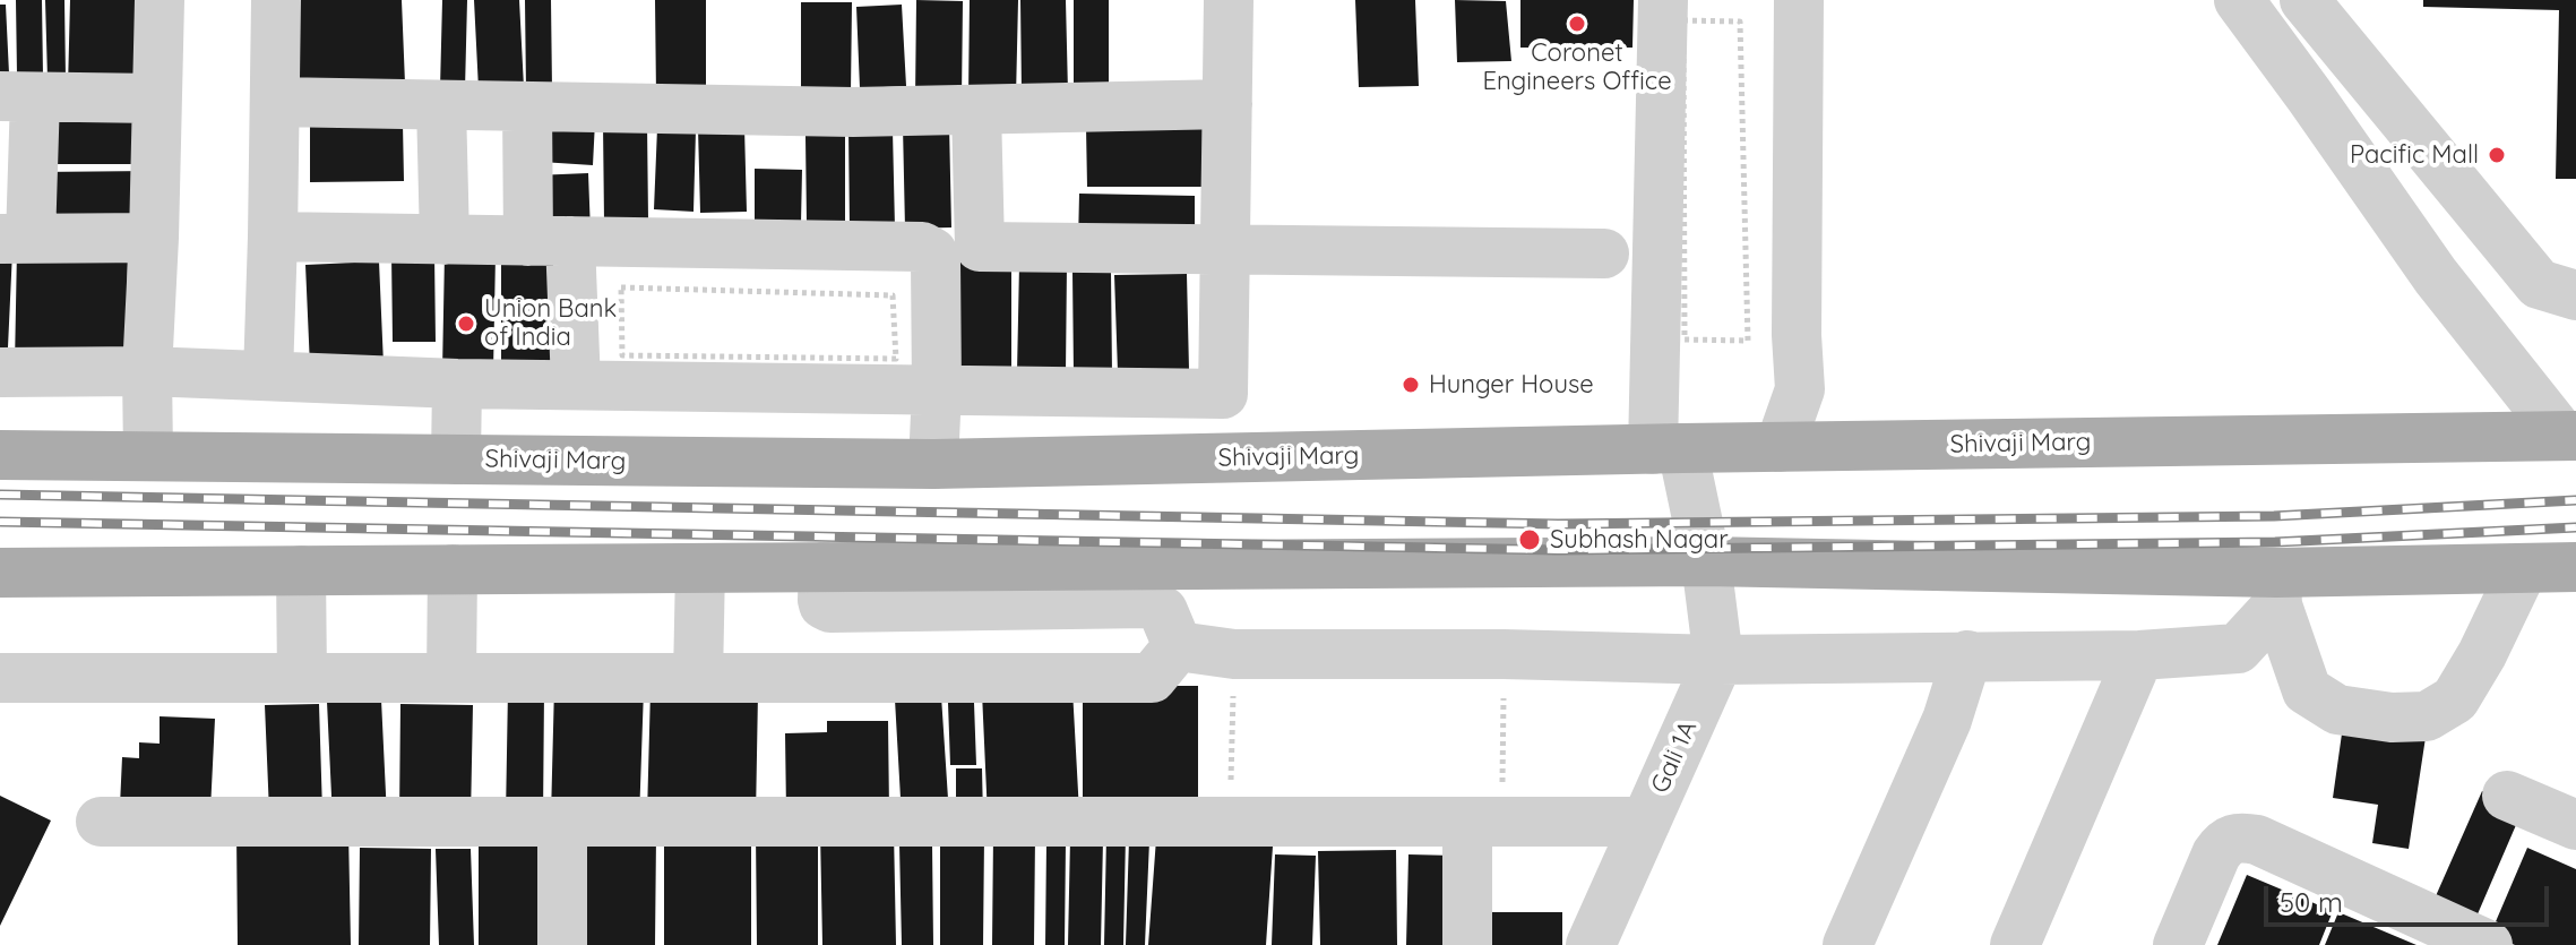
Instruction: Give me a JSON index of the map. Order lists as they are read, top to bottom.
{
  "streets": {
    "main road": ["Shivaji Marg"],
    "street": ["Gali 1A"]
  },
  "places": [
    "Coronet Engineers Office",
    "Pacific Mall",
    "Union Bank of India",
    "Hunger House",
    "Subhash Nagar"
  ],
  "scale_bar": "50 m"
}
